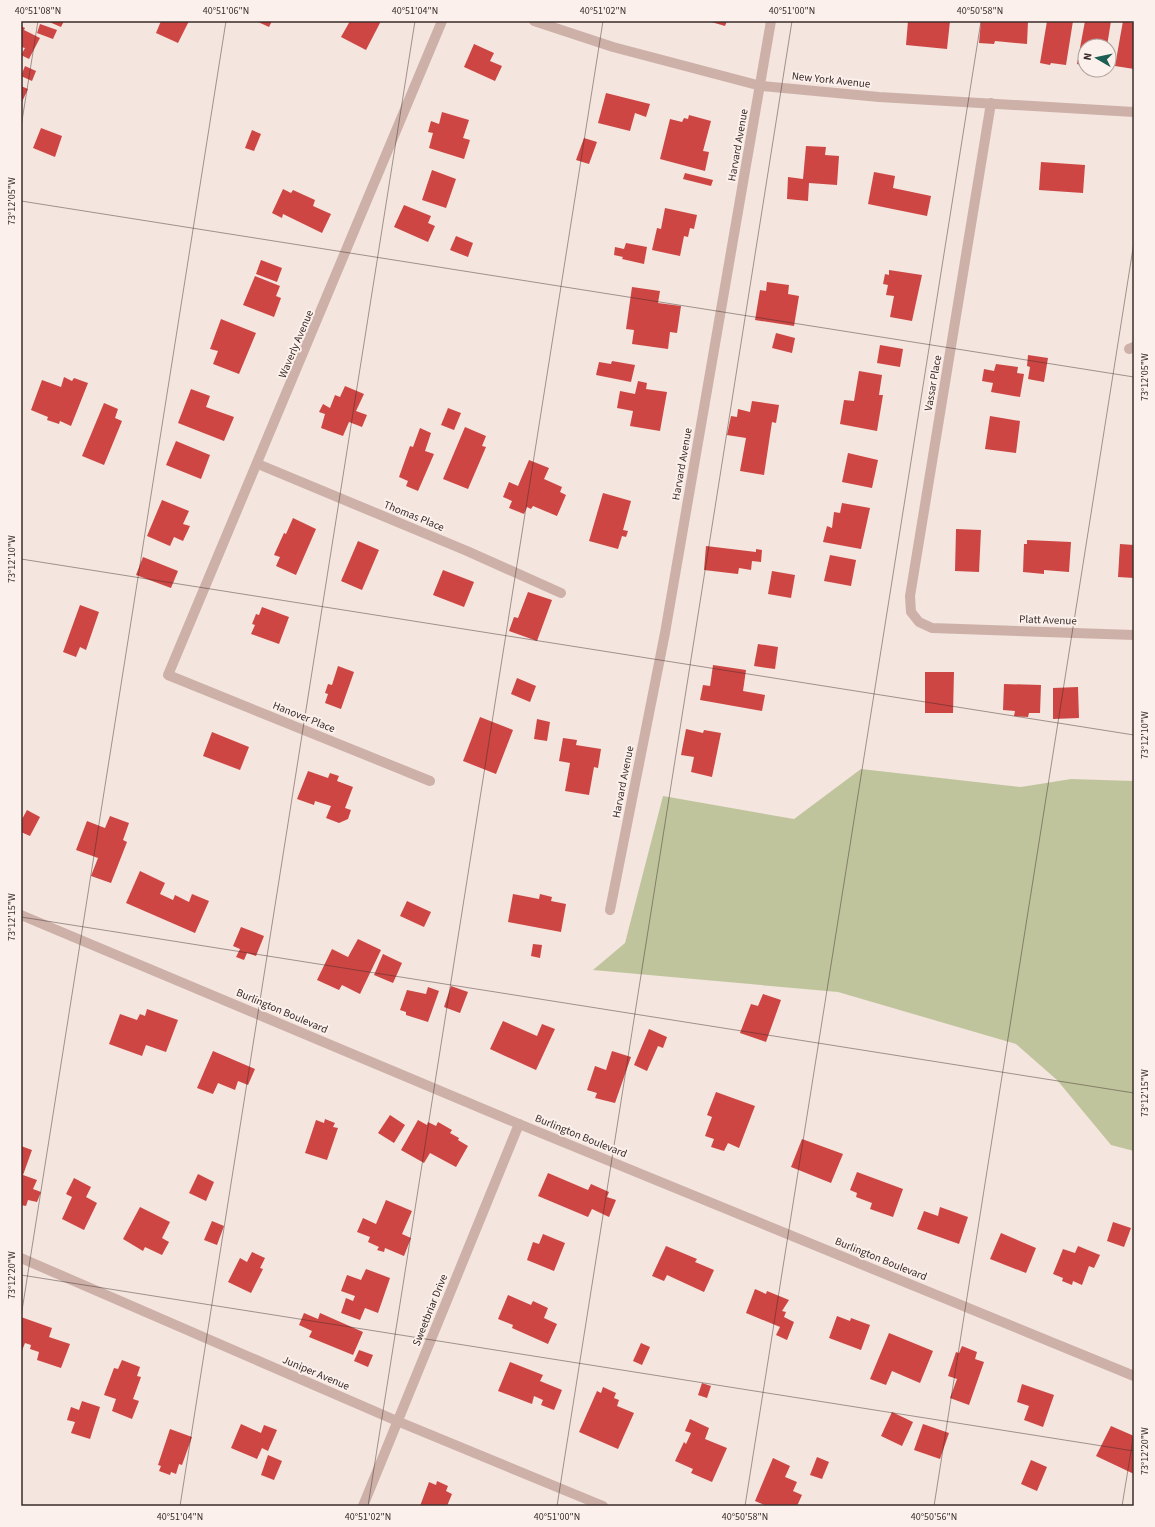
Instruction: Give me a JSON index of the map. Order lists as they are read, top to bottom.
{
  "streets": {
    "street": [
      "New York Avenue",
      "Harvard Avenue",
      "Waverly Avenue",
      "Vassar Place",
      "Thomas Place",
      "Platt Avenue",
      "Hanover Place",
      "Burlington Boulevard",
      "Sweetbriar Drive",
      "Juniper Avenue"
    ]
  },
  "crossings": [
    ["New York Avenue", "Harvard Avenue"],
    ["New York Avenue", "Vassar Place"],
    ["Waverly Avenue", "Thomas Place"],
    ["Waverly Avenue", "Hanover Place"],
    ["Vassar Place", "Platt Avenue"],
    ["Burlington Boulevard", "Sweetbriar Drive"],
    ["Sweetbriar Drive", "Juniper Avenue"]
  ],
  "north": "left",
  "coordinates": [
    "40°51'08\"N",
    "40°51'06\"N",
    "40°51'04\"N",
    "40°51'02\"N",
    "40°51'00\"N",
    "40°50'58\"N",
    "73°12'05\"W",
    "73°12'10\"W",
    "73°12'15\"W",
    "73°12'20\"W",
    "40°50'56\"N"
  ]
}
